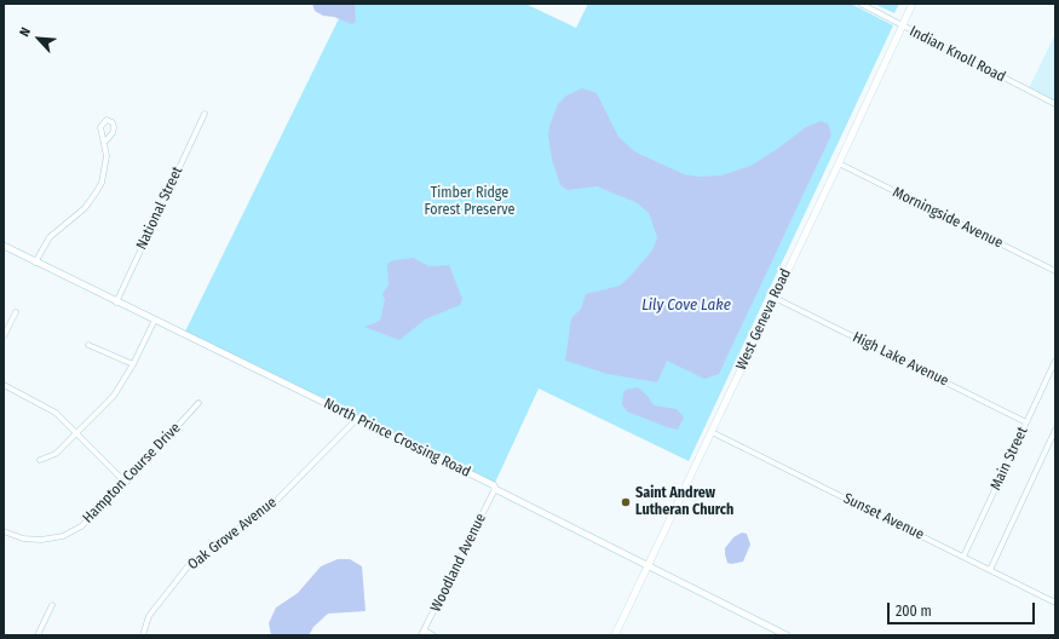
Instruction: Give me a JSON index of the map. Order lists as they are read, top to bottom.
{
  "streets": {
    "main road": ["West Geneva Road"],
    "street": [
      "Indian Knoll Road",
      "National Street",
      "Morningside Avenue",
      "High Lake Avenue",
      "North Prince Crossing Road",
      "Main Street",
      "Hampton Course Drive",
      "Sunset Avenue",
      "Oak Grove Avenue",
      "Woodland Avenue"
    ]
  },
  "crossings": [
    ["Indian Knoll Road", "West Geneva Road"],
    ["National Street", "North Prince Crossing Road"],
    ["Morningside Avenue", "West Geneva Road"],
    ["West Geneva Road", "High Lake Avenue"],
    ["West Geneva Road", "North Prince Crossing Road"],
    ["West Geneva Road", "Sunset Avenue"],
    ["High Lake Avenue", "Main Street"],
    ["North Prince Crossing Road", "Oak Grove Avenue"],
    ["North Prince Crossing Road", "Woodland Avenue"],
    ["Main Street", "Sunset Avenue"]
  ],
  "water": ["Lily Cove Lake"],
  "parks": ["Timber Ridge Forest Preserve"],
  "places": ["Saint Andrew Lutheran Church"],
  "scale_bar": "200 m",
  "north": "top left"
}
